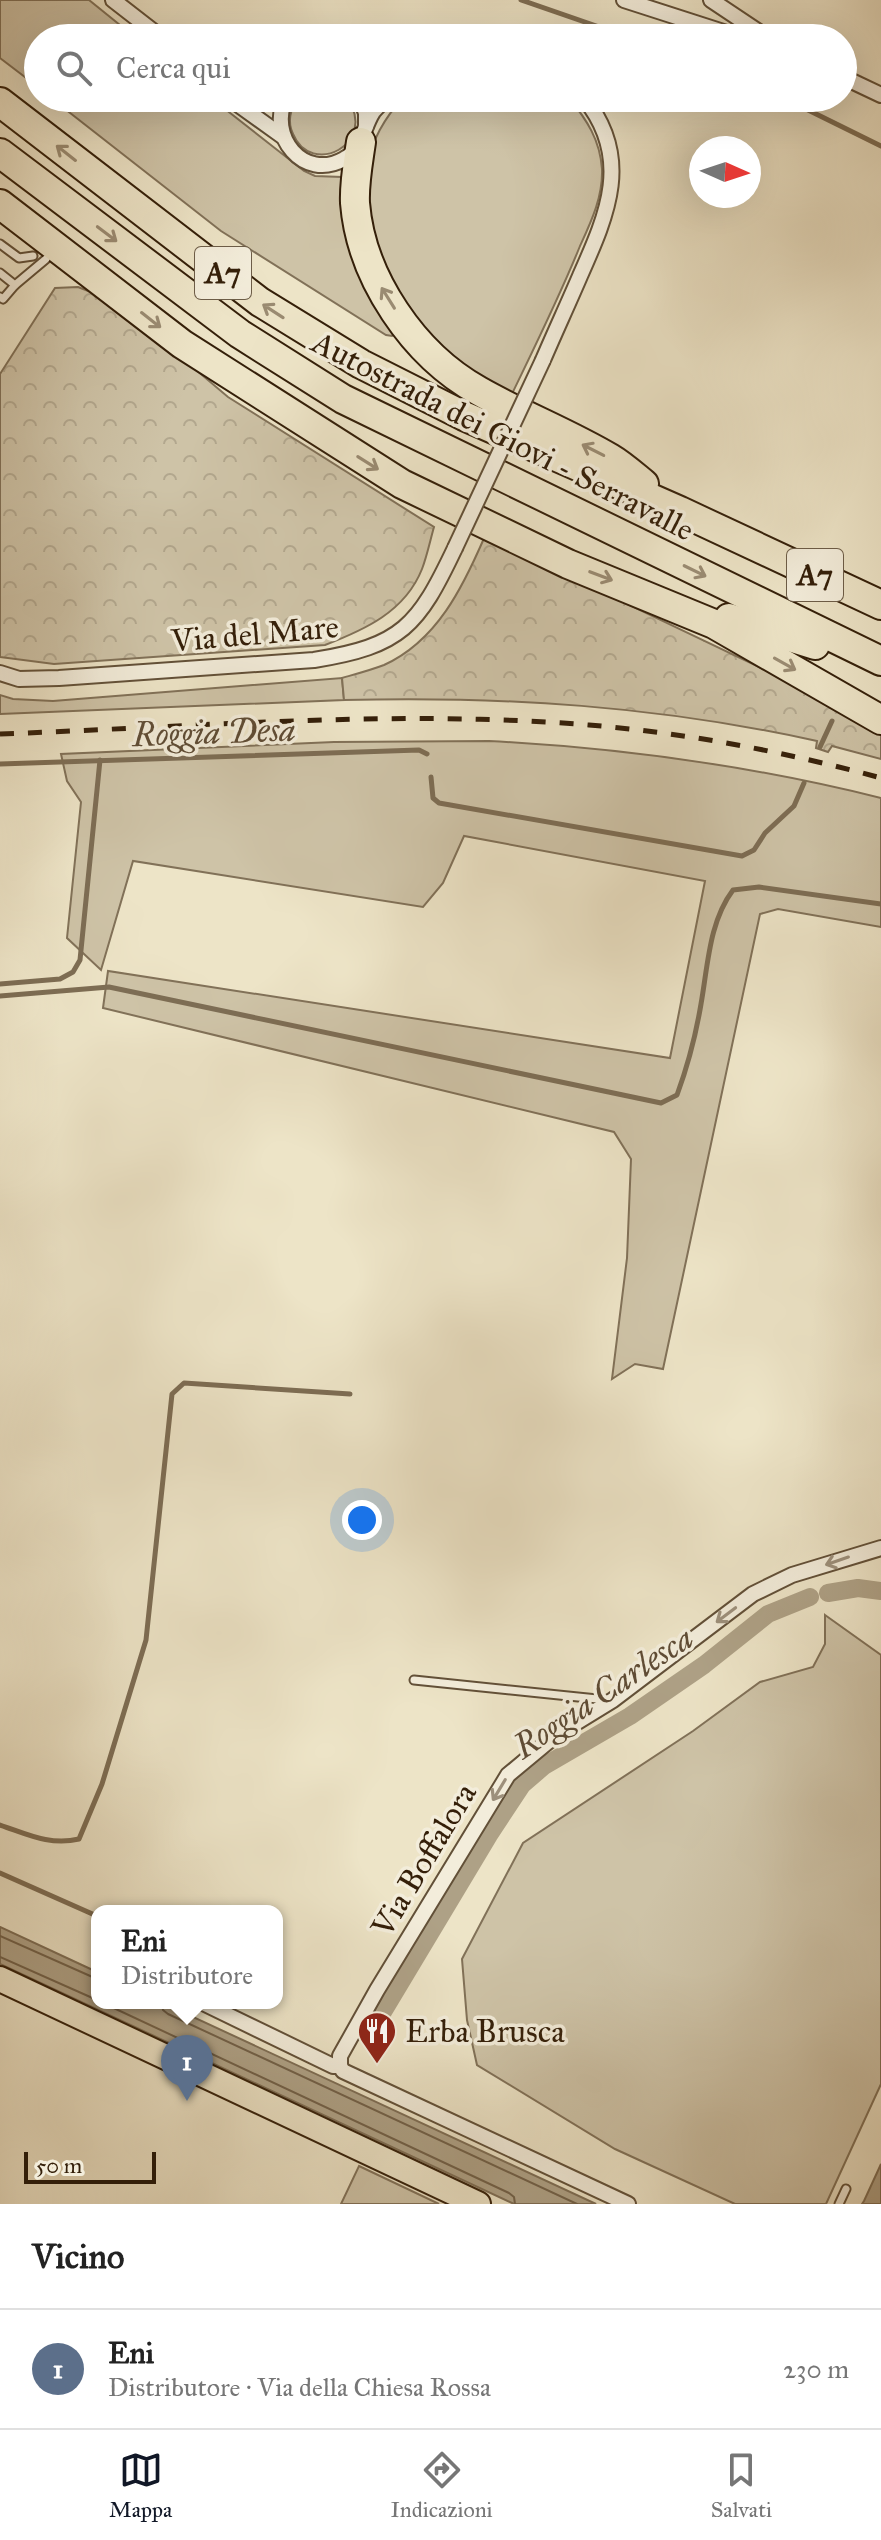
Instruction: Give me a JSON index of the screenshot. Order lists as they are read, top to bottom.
{
  "streets": {
    "highway": ["A7", "Autostrada dei Giovi - Serravalle"],
    "street": ["Via del Mare", "Via Boffalora"]
  },
  "one_way": ["Via Boffalora"],
  "water": ["Roggia Desa", "Roggia Carlesca"],
  "places": {
    "restaurant": ["Erba Brusca"]
  },
  "scale_bar": "50 m",
  "north": "right",
  "page": {
    "search": "Cerca qui",
    "popup": ["Eni", "Distributore"],
    "pins": "1",
    "scale": "50 m",
    "heading": "Vicino",
    "list": [
      {
        "mark": "1",
        "name": "Eni",
        "note": "Distributore · Via della Chiesa Rossa",
        "value": "230 m"
      }
    ],
    "nav": ["Mappa", "Indicazioni", "Salvati"]
  }
}
